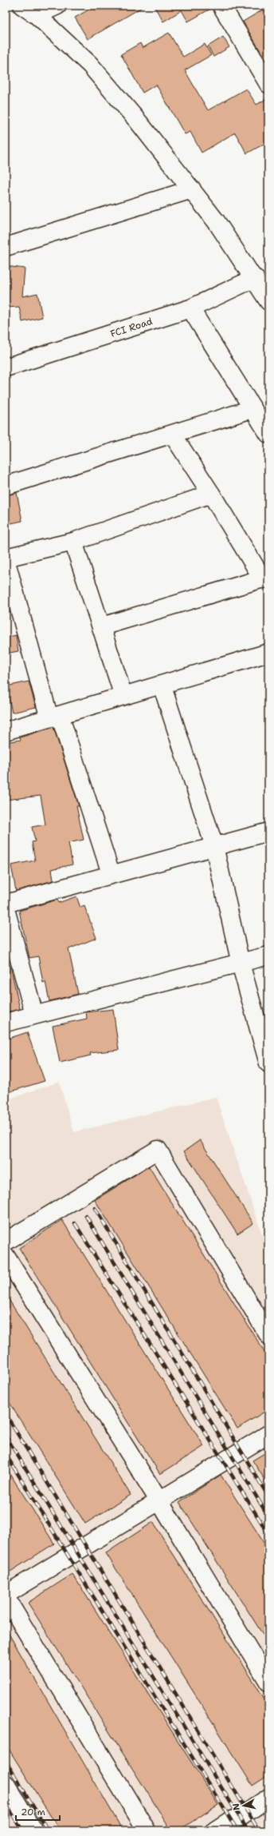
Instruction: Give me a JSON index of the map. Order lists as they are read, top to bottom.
{
  "streets": {
    "street": ["FCI Road"]
  },
  "scale_bar": "20 m",
  "north": "left"
}
